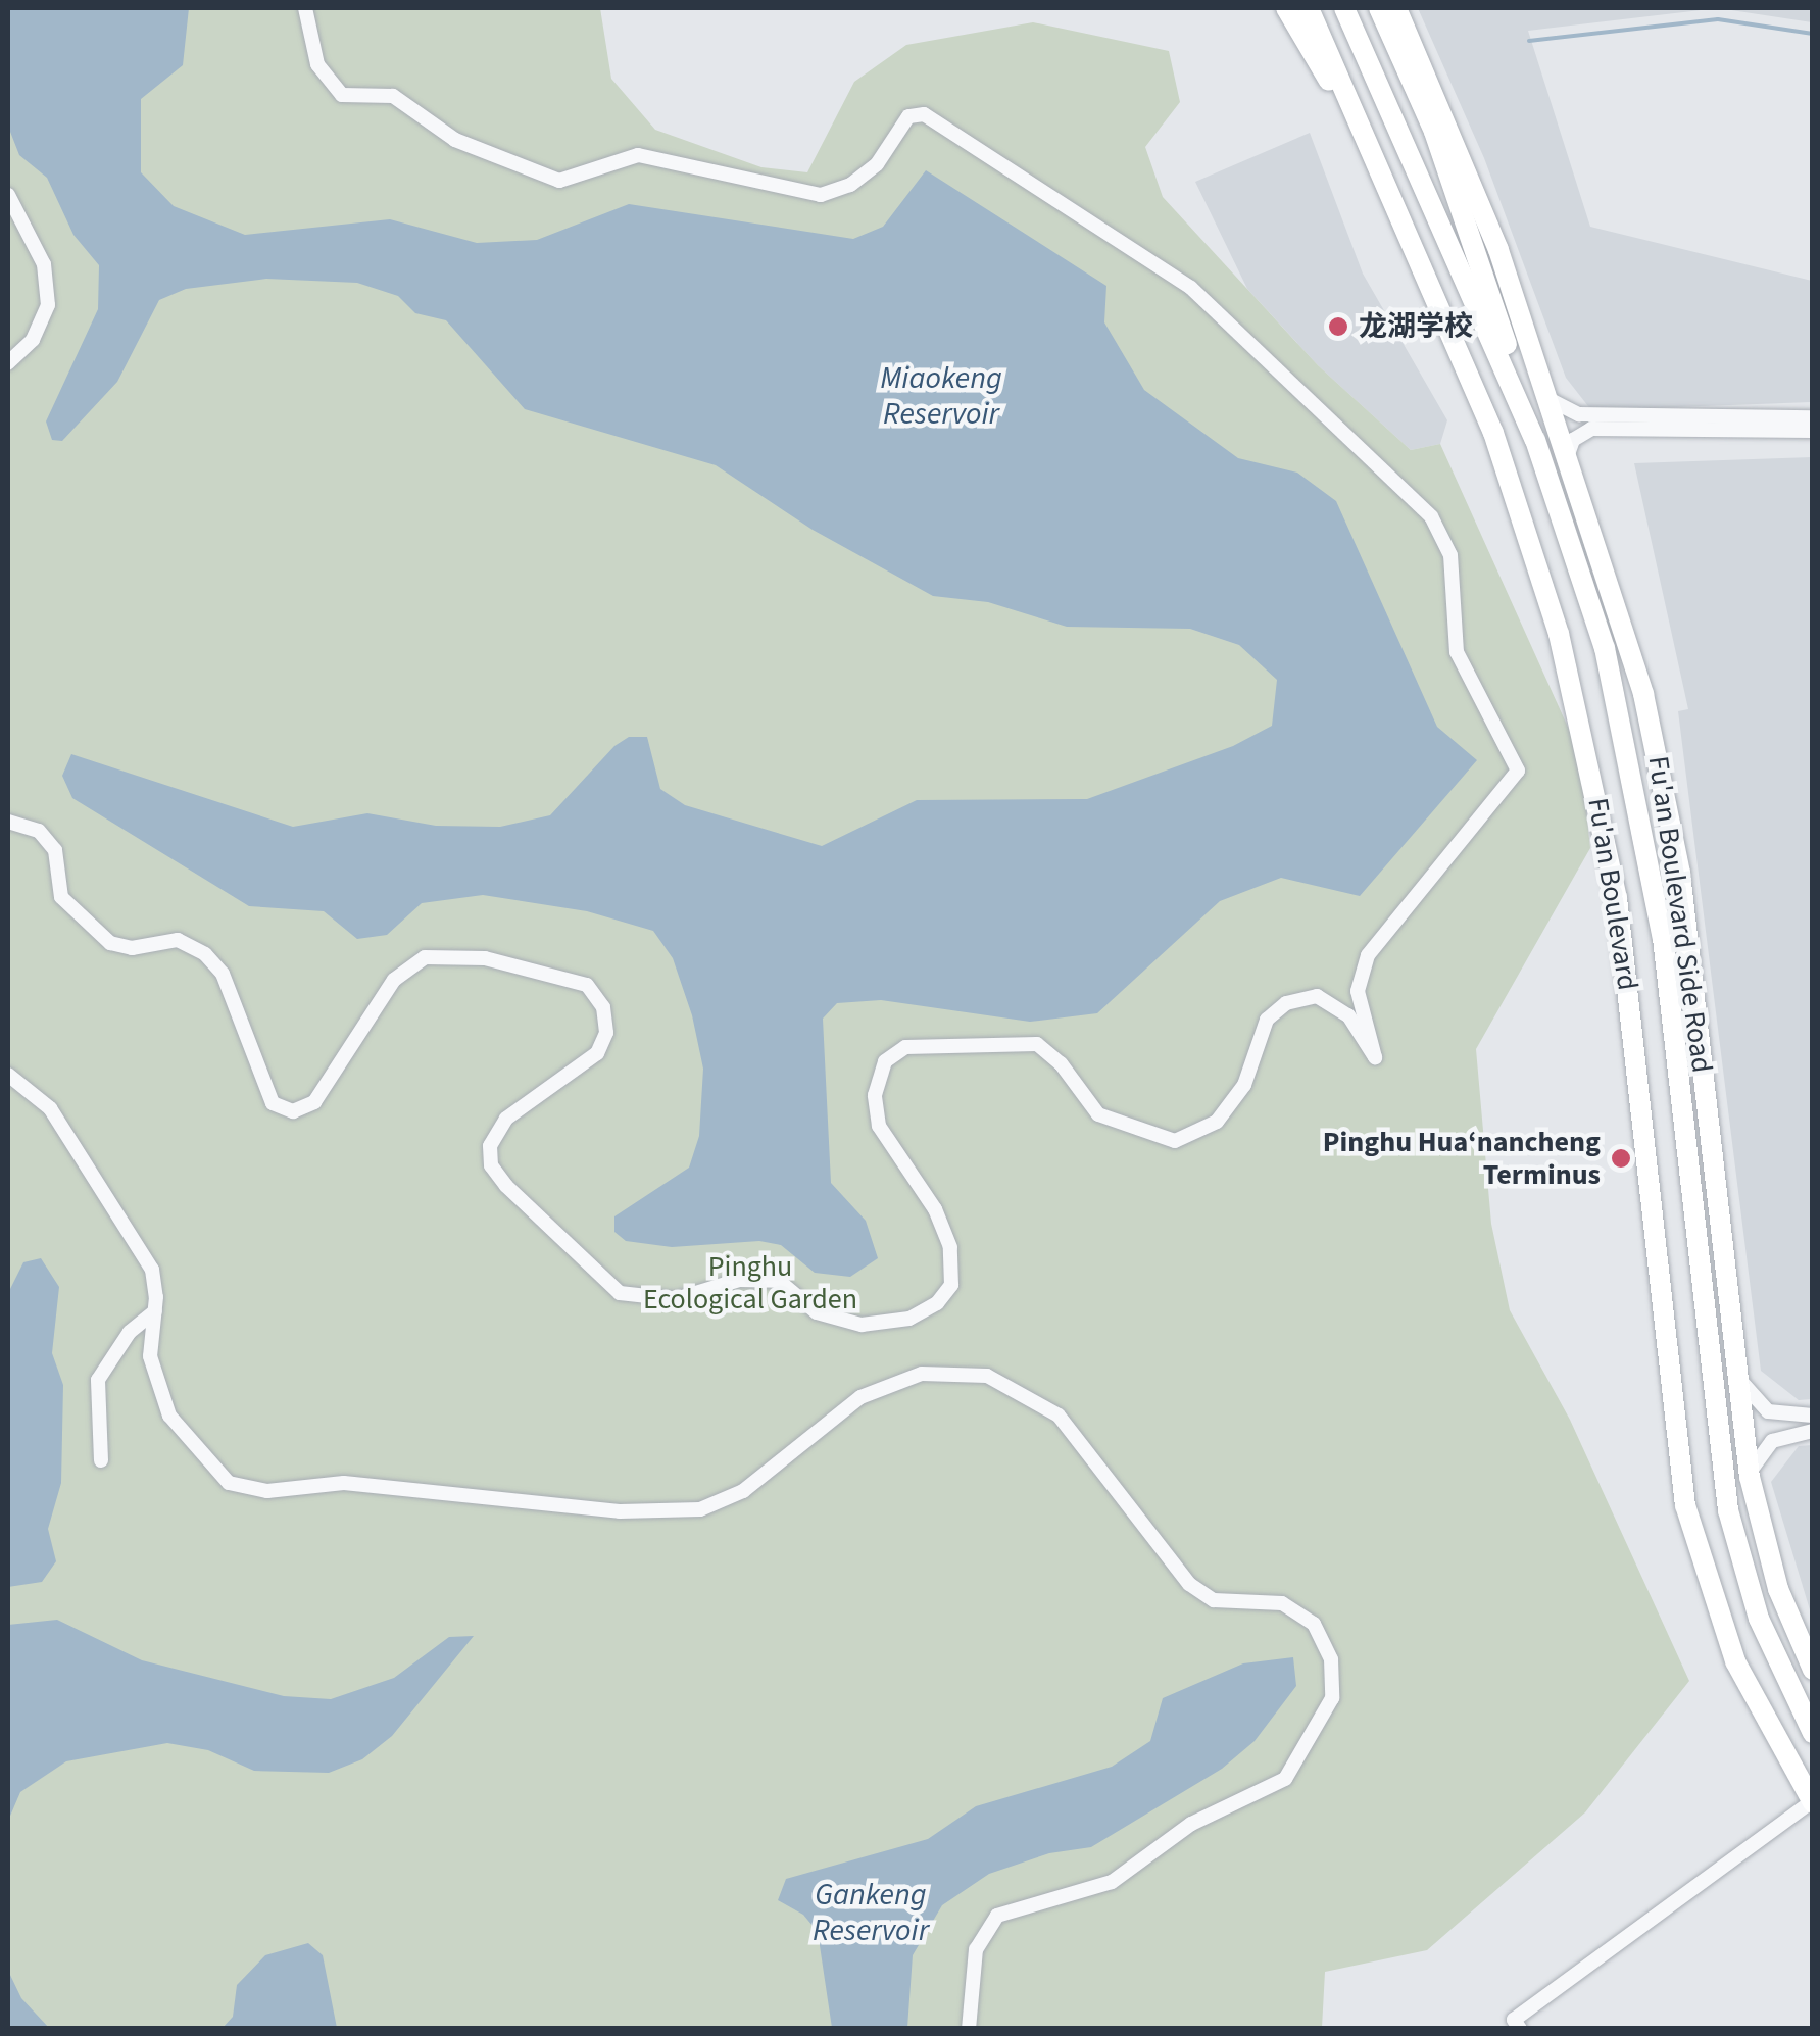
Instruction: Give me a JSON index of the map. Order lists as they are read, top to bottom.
{
  "streets": {
    "main road": ["Fu'an Boulevard", "Fu'an Boulevard Side Road"]
  },
  "water": ["Miaokeng Reservoir", "Gankeng Reservoir"],
  "parks": ["Pinghu Ecological Garden"],
  "places": ["龙湖学校", "Pinghu Hua‘nancheng Terminus"]
}
